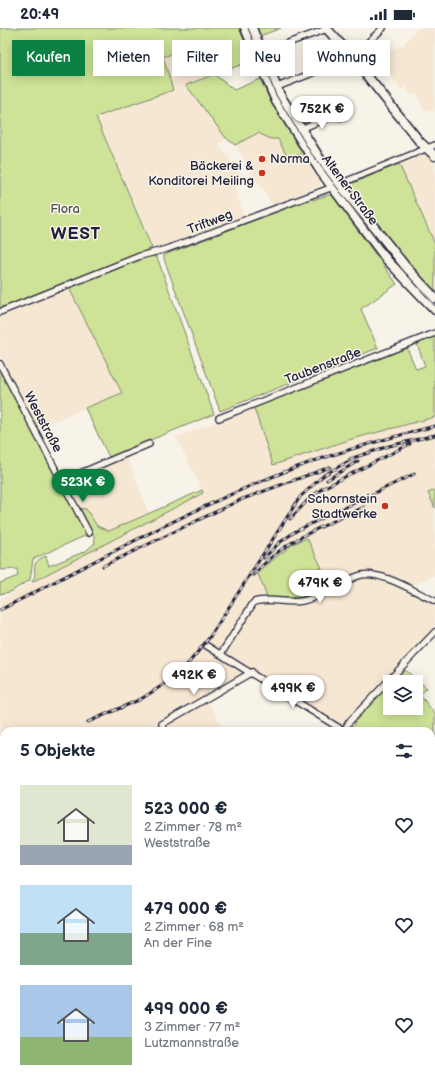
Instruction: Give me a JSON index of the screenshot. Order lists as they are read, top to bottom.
{
  "streets": {
    "main road": ["Altener Straße"],
    "street": ["Triftweg", "Taubenstraße", "Weststraße"]
  },
  "crossings": [
    ["Altener Straße", "Triftweg"]
  ],
  "districts": ["WEST"],
  "parks": ["Flora"],
  "places": ["Norma", "Bäckerei & Konditorei Meiling", "Schornstein Stadtwerke"],
  "page": {
    "status": "20:49",
    "chip": [
      "Kaufen",
      "Mieten",
      "Filter",
      "Neu",
      "Wohnung"
    ],
    "price": [
      "752K €",
      "523K €",
      "479K €",
      "492K €",
      "499K €"
    ],
    "heading": "5 Objekte",
    "list": [
      {
        "name": "523 000 €",
        "note": "2 Zimmer · 78 m² · Weststraße"
      },
      {
        "name": "479 000 €",
        "note": "2 Zimmer · 68 m² · An der Fine"
      },
      {
        "name": "499 000 €",
        "note": "3 Zimmer · 77 m² · Lutzmannstraße"
      }
    ]
  }
}
